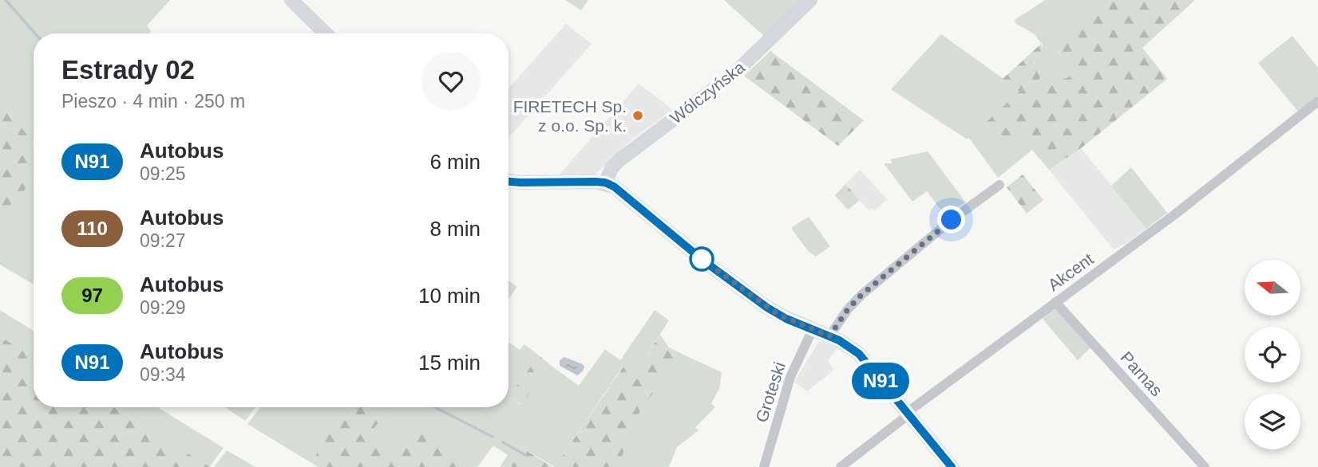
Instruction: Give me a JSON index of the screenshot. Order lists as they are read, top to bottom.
{
  "streets": {
    "main road": ["Wólczyńska"],
    "street": ["Akcent", "Parnas", "Groteski"]
  },
  "crossings": [
    ["Akcent", "Parnas"]
  ],
  "places": ["FIRETECH Sp. z o.o. Sp. k."],
  "lines": ["bus line N91"],
  "north": "left",
  "page": {
    "on_map": "N91",
    "heading": ["Estrady 02", "Pieszo · 4 min · 250 m"],
    "list": [
      {
        "mark": "N91",
        "name": "Autobus",
        "note": "09:25",
        "value": "6 min"
      },
      {
        "mark": "110",
        "name": "Autobus",
        "note": "09:27",
        "value": "8 min"
      },
      {
        "mark": "97",
        "name": "Autobus",
        "note": "09:29",
        "value": "10 min"
      },
      {
        "mark": "N91",
        "name": "Autobus",
        "note": "09:34",
        "value": "15 min"
      }
    ]
  }
}
